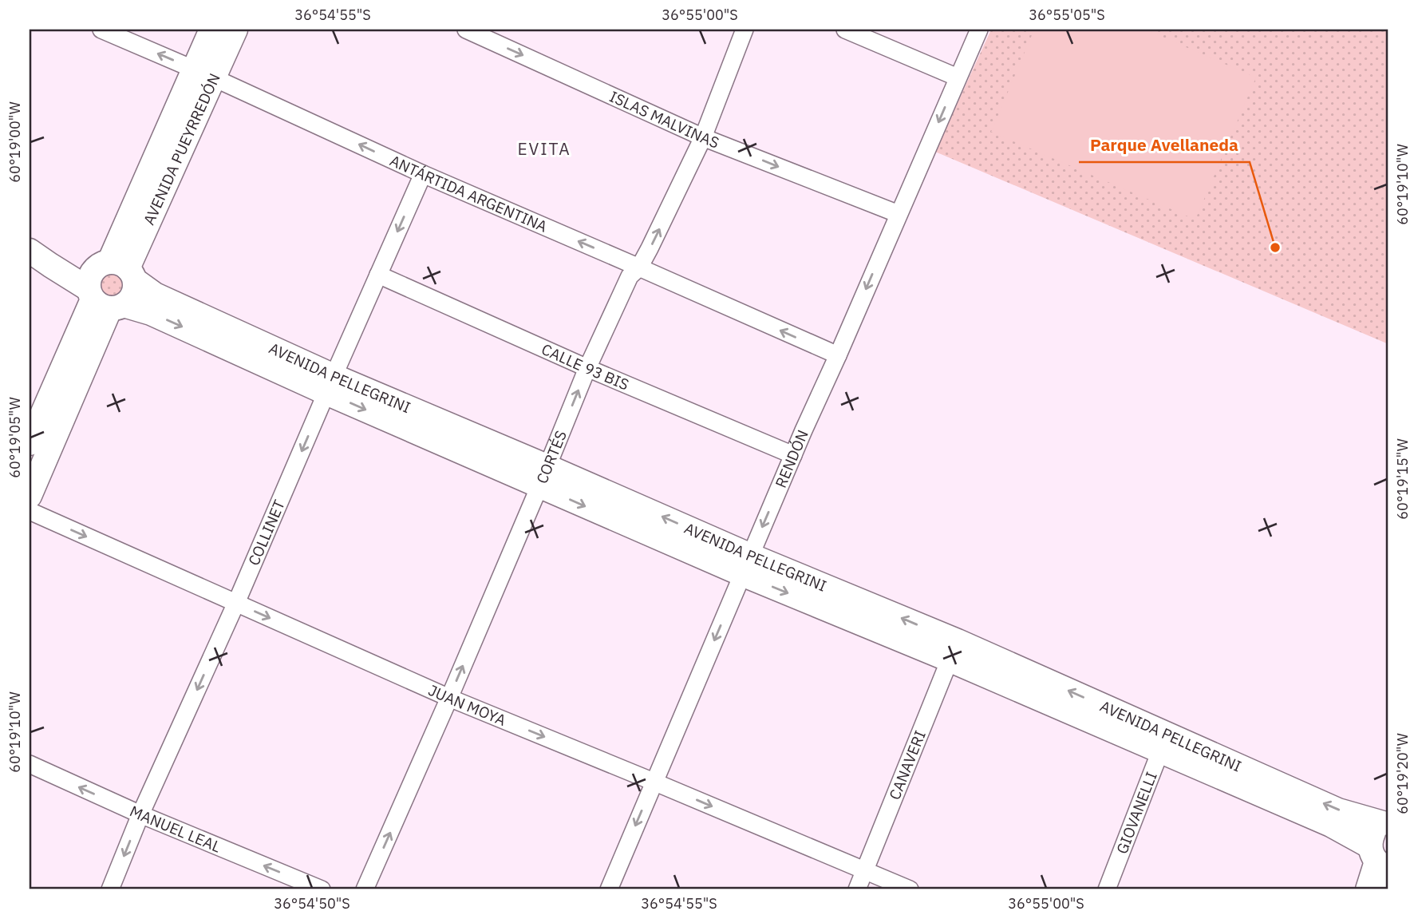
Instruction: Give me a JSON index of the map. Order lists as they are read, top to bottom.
{
  "streets": {
    "main road": ["AVENIDA PUEYRREDÓN", "AVENIDA PELLEGRINI"],
    "street": [
      "ISLAS MALVINAS",
      "ANTÁRTIDA ARGENTINA",
      "CALLE 93 BIS",
      "CORTÉS",
      "RENDÓN",
      "COLLINET",
      "JUAN MOYA",
      "CANAVERI",
      "GIOVANELLI",
      "MANUEL LEAL"
    ]
  },
  "crossings": [
    ["ISLAS MALVINAS", "CORTÉS"],
    ["ISLAS MALVINAS", "RENDÓN"],
    ["AVENIDA PUEYRREDÓN", "ANTÁRTIDA ARGENTINA"],
    ["AVENIDA PUEYRREDÓN", "AVENIDA PELLEGRINI"],
    ["ANTÁRTIDA ARGENTINA", "CORTÉS"],
    ["ANTÁRTIDA ARGENTINA", "RENDÓN"],
    ["ANTÁRTIDA ARGENTINA", "COLLINET"],
    ["CALLE 93 BIS", "CORTÉS"],
    ["CALLE 93 BIS", "RENDÓN"],
    ["CALLE 93 BIS", "COLLINET"],
    ["AVENIDA PELLEGRINI", "CORTÉS"],
    ["AVENIDA PELLEGRINI", "RENDÓN"],
    ["AVENIDA PELLEGRINI", "COLLINET"],
    ["AVENIDA PELLEGRINI", "CANAVERI"],
    ["AVENIDA PELLEGRINI", "GIOVANELLI"],
    ["CORTÉS", "JUAN MOYA"],
    ["RENDÓN", "JUAN MOYA"],
    ["COLLINET", "JUAN MOYA"],
    ["COLLINET", "MANUEL LEAL"],
    ["JUAN MOYA", "CANAVERI"]
  ],
  "one_way": [
    "ISLAS MALVINAS",
    "ANTÁRTIDA ARGENTINA",
    "CORTÉS",
    "RENDÓN",
    "COLLINET",
    "JUAN MOYA",
    "MANUEL LEAL"
  ],
  "districts": ["EVITA"],
  "places": ["Parque Avellaneda"],
  "coordinates": [
    "36°54'55\"S",
    "36°55'00\"S",
    "36°55'05\"S",
    "60°19'00\"W",
    "60°19'10\"W",
    "60°19'05\"W",
    "60°19'15\"W",
    "60°19'20\"W",
    "36°54'50\"S"
  ]
}
